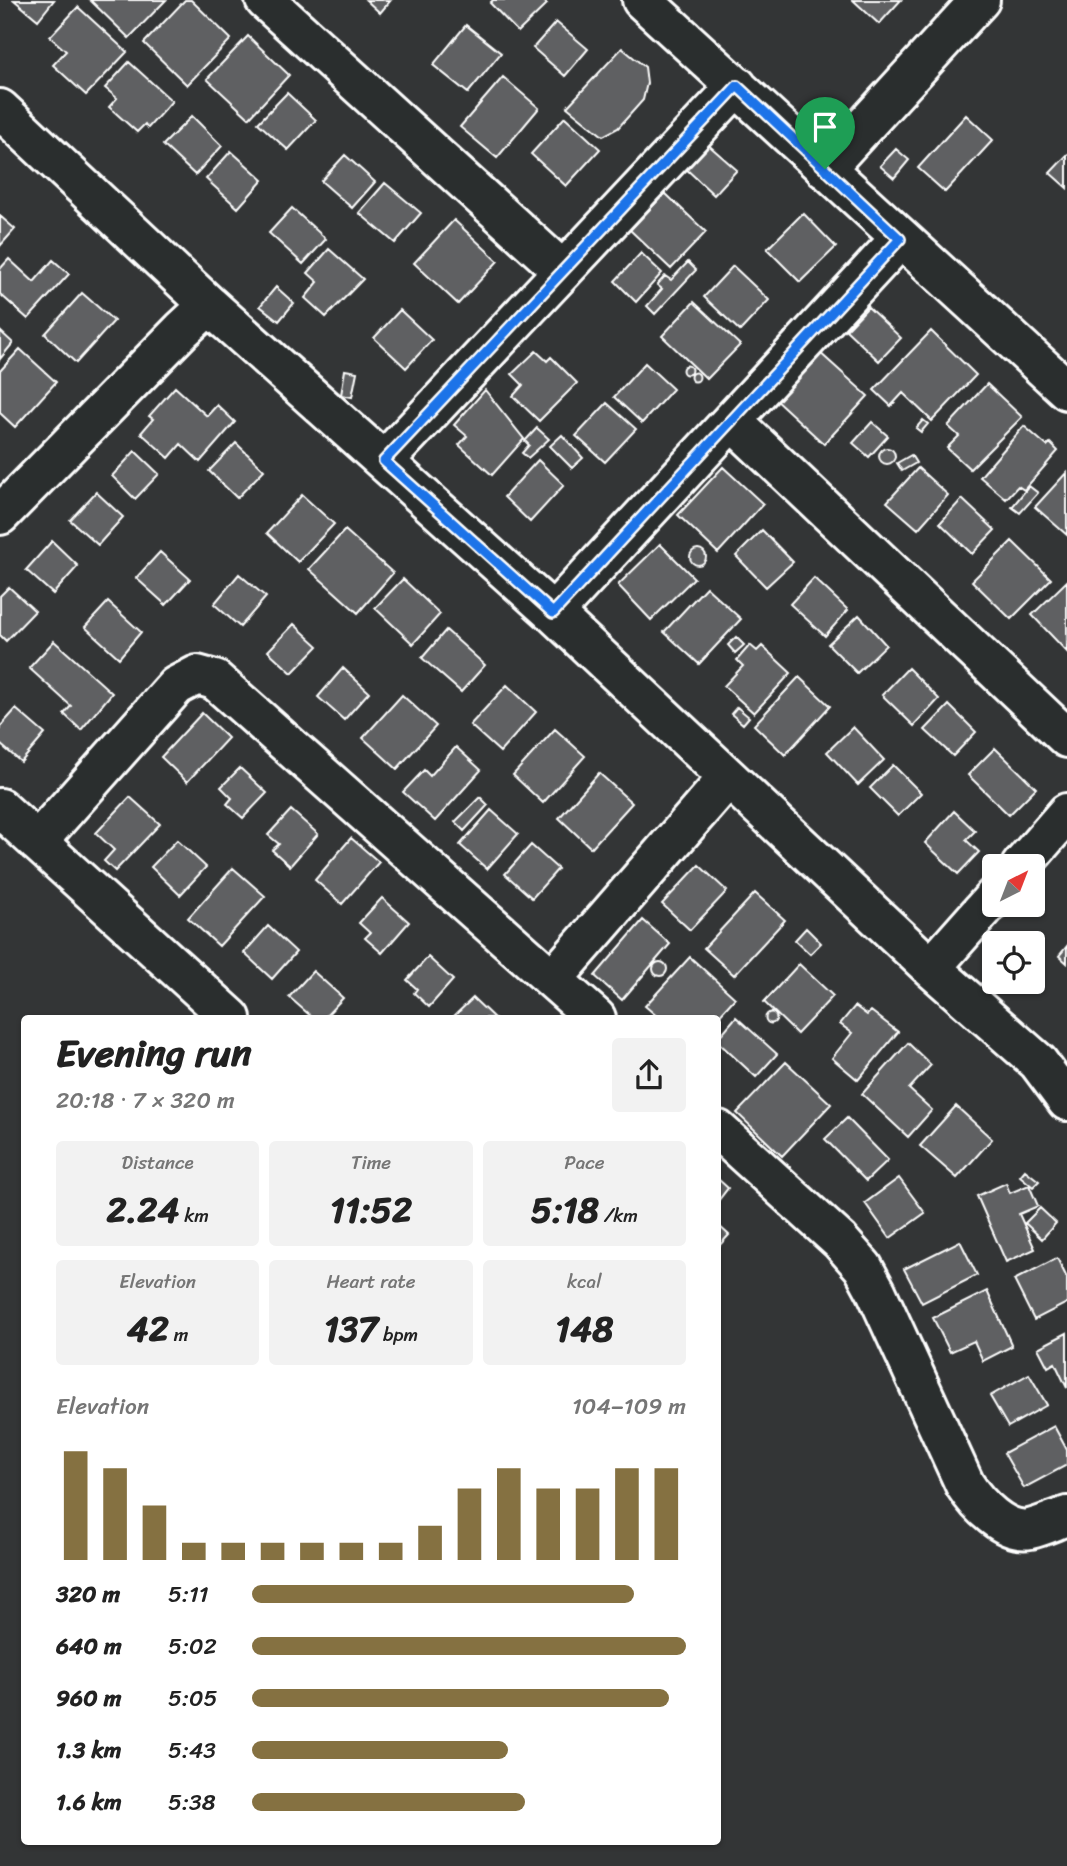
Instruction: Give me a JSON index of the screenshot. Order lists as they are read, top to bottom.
{
  "north": "top right",
  "page": {
    "heading": ["Evening run", "20:18 · 7 × 320 m"],
    "stats": [
      ["Distance", "2.24 km"],
      ["Time", "11:52"],
      ["Pace", "5:18 /km"],
      ["Elevation", "42 m"],
      ["Heart rate", "137 bpm"],
      ["kcal", "148"]
    ],
    "chart": ["Elevation", "104–109 m"],
    "list": [
      {
        "name": "320 m",
        "note": "5:11"
      },
      {
        "name": "640 m",
        "note": "5:02"
      },
      {
        "name": "960 m",
        "note": "5:05"
      },
      {
        "name": "1.3 km",
        "note": "5:43"
      },
      {
        "name": "1.6 km",
        "note": "5:38"
      }
    ]
  }
}
